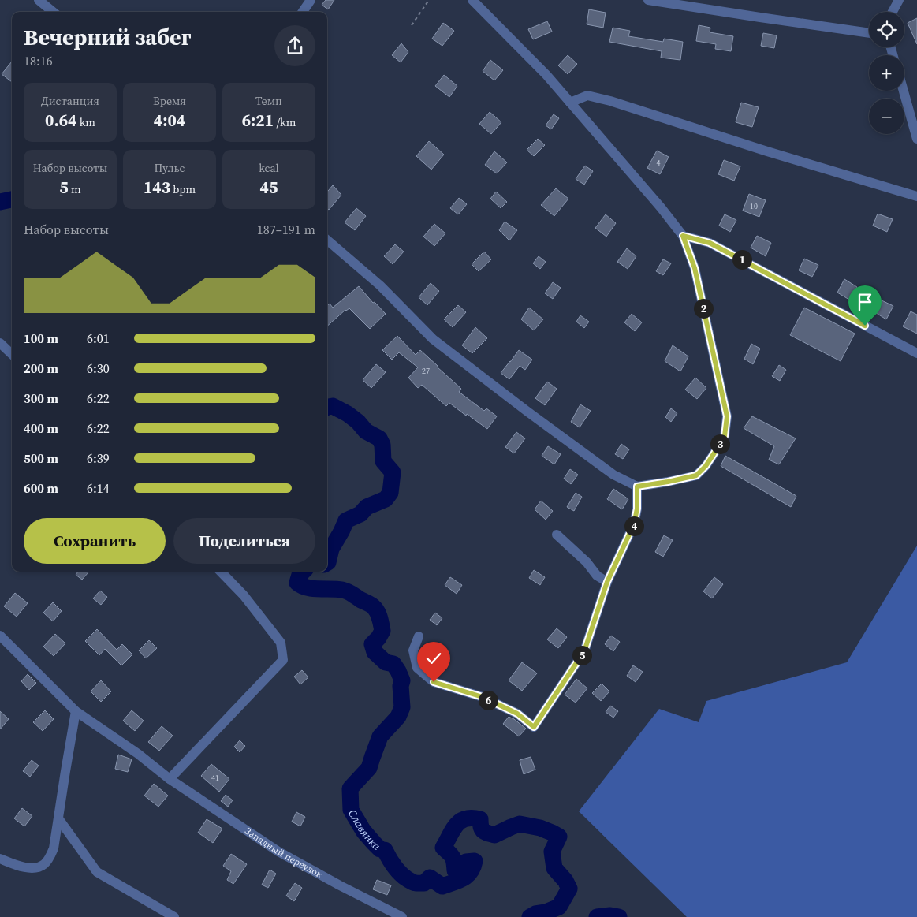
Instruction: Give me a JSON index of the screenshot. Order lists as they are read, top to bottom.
{
  "streets": {
    "street": ["Западный переулок"]
  },
  "water": ["Славянка"],
  "house_numbers": [
    "4",
    "10",
    "27",
    "41"
  ],
  "page": {
    "map_buttons": ["+", "−"],
    "heading": ["Вечерний забег", "18:16"],
    "stats": [
      ["Дистанция", "0.64 km"],
      ["Время", "4:04"],
      ["Темп", "6:21 /km"],
      ["Набор высоты", "5 m"],
      ["Пульс", "143 bpm"],
      ["kcal", "45"]
    ],
    "chart": ["Набор высоты", "187–191 m"],
    "pins": [
      "1",
      "2",
      "3",
      "4",
      "5",
      "6"
    ],
    "list": [
      {
        "name": "100 m",
        "note": "6:01"
      },
      {
        "name": "200 m",
        "note": "6:30"
      },
      {
        "name": "300 m",
        "note": "6:22"
      },
      {
        "name": "400 m",
        "note": "6:22"
      },
      {
        "name": "500 m",
        "note": "6:39"
      },
      {
        "name": "600 m",
        "note": "6:14"
      }
    ],
    "buttons": ["Сохранить", "Поделиться"]
  }
}
